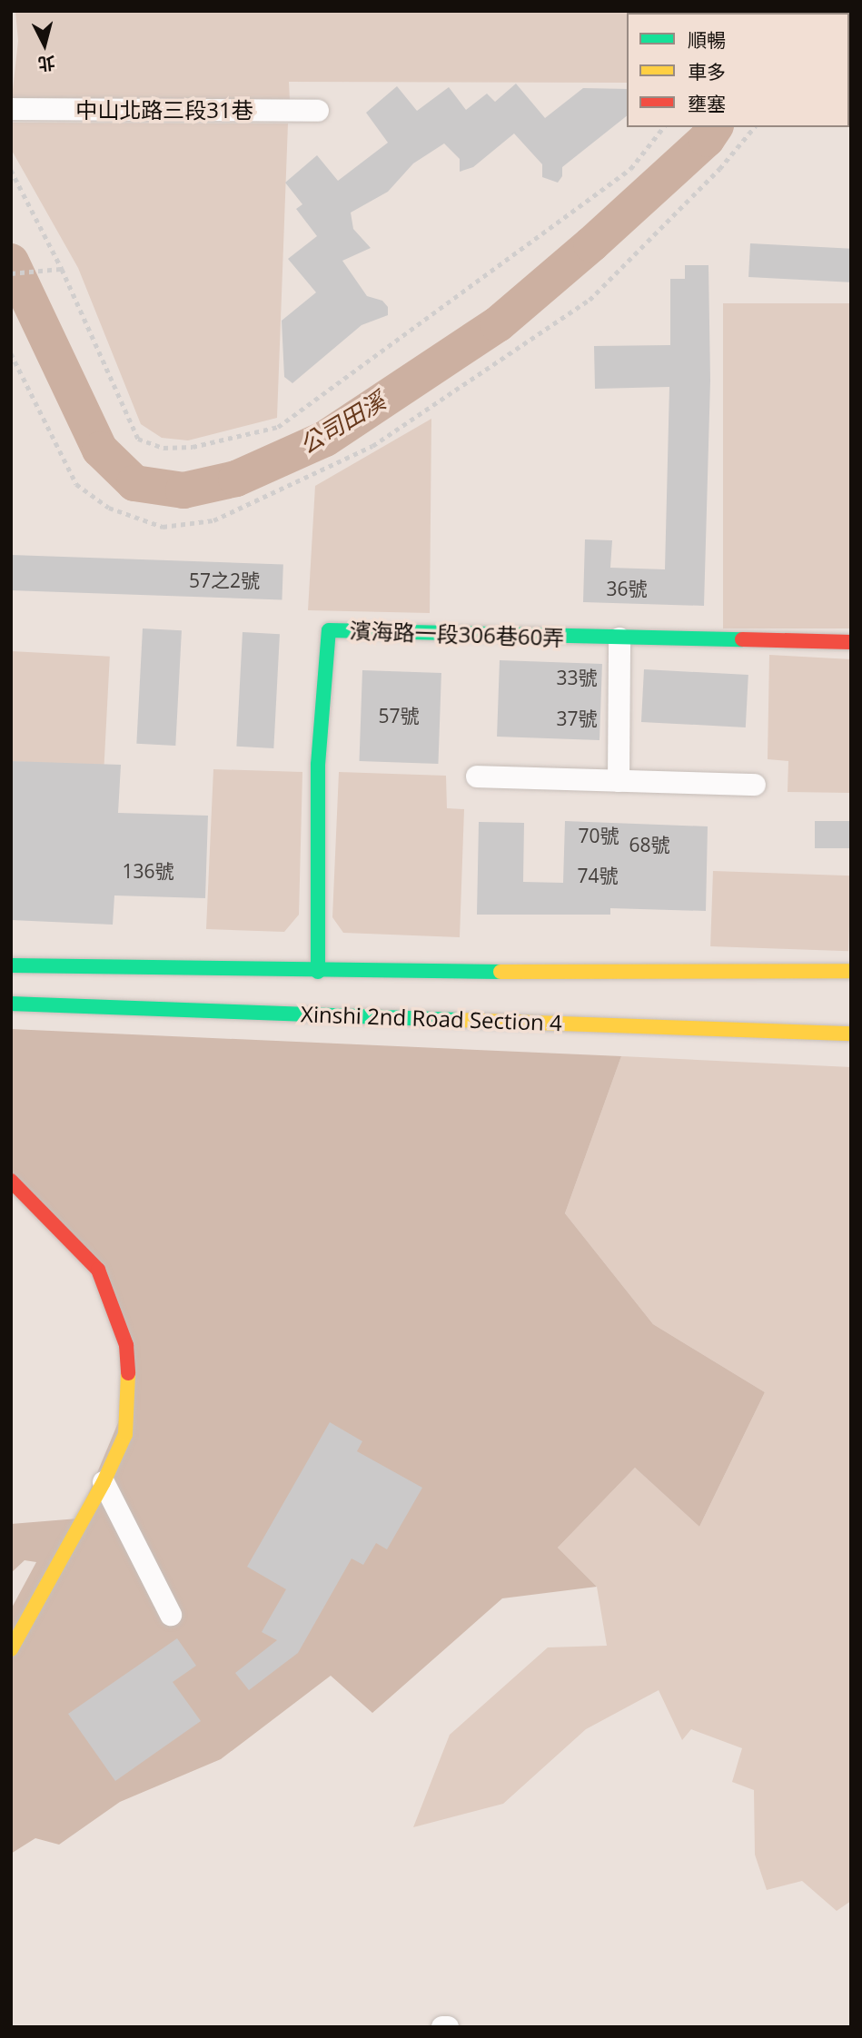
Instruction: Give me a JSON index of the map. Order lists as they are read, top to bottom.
{
  "streets": {
    "street": ["中山北路三段31巷", "濱海路一段306巷60弄", "Xinshi 2nd Road Section 4"]
  },
  "crossings": [
    ["濱海路一段306巷60弄", "Xinshi 2nd Road Section 4"]
  ],
  "water": ["公司田溪"],
  "house_numbers": [
    "57之2號",
    "36號",
    "33號",
    "57號",
    "37號",
    "70號",
    "68號",
    "136號",
    "74號"
  ],
  "legend": ["順暢", "車多", "壅塞"],
  "north": "bottom"
}
